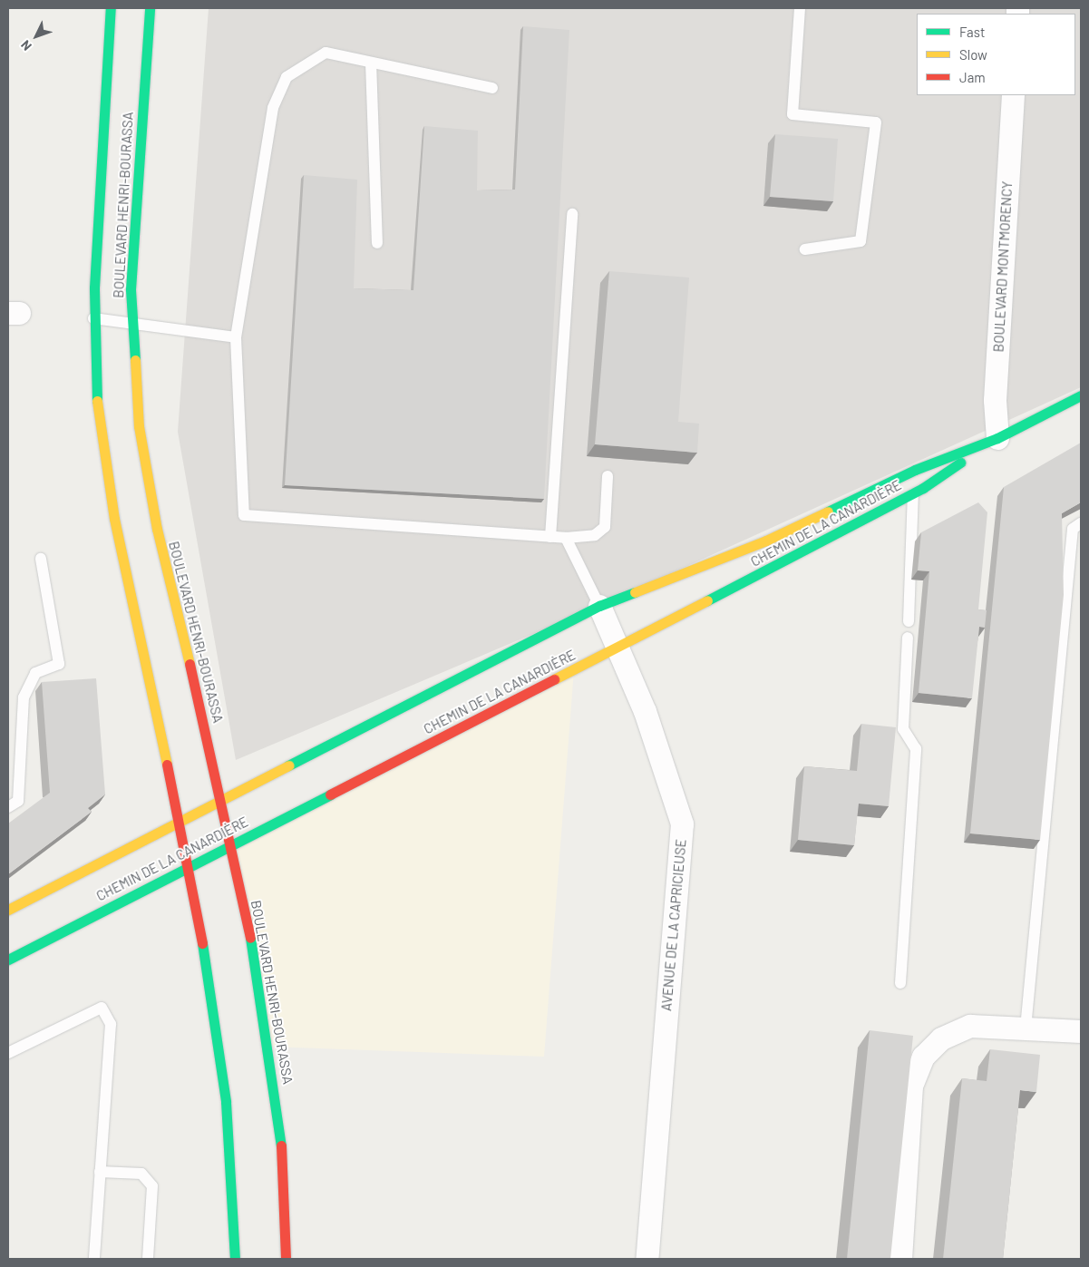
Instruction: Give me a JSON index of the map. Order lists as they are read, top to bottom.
{
  "streets": {
    "main road": ["BOULEVARD HENRI-BOURASSA", "CHEMIN DE LA CANARDIÈRE"],
    "street": ["BOULEVARD MONTMORENCY", "AVENUE DE LA CAPRICIEUSE"]
  },
  "crossings": [
    ["BOULEVARD HENRI-BOURASSA", "CHEMIN DE LA CANARDIÈRE"],
    ["BOULEVARD MONTMORENCY", "CHEMIN DE LA CANARDIÈRE"],
    ["CHEMIN DE LA CANARDIÈRE", "AVENUE DE LA CAPRICIEUSE"]
  ],
  "legend": ["Fast", "Slow", "Jam"],
  "north": "bottom left"
}
